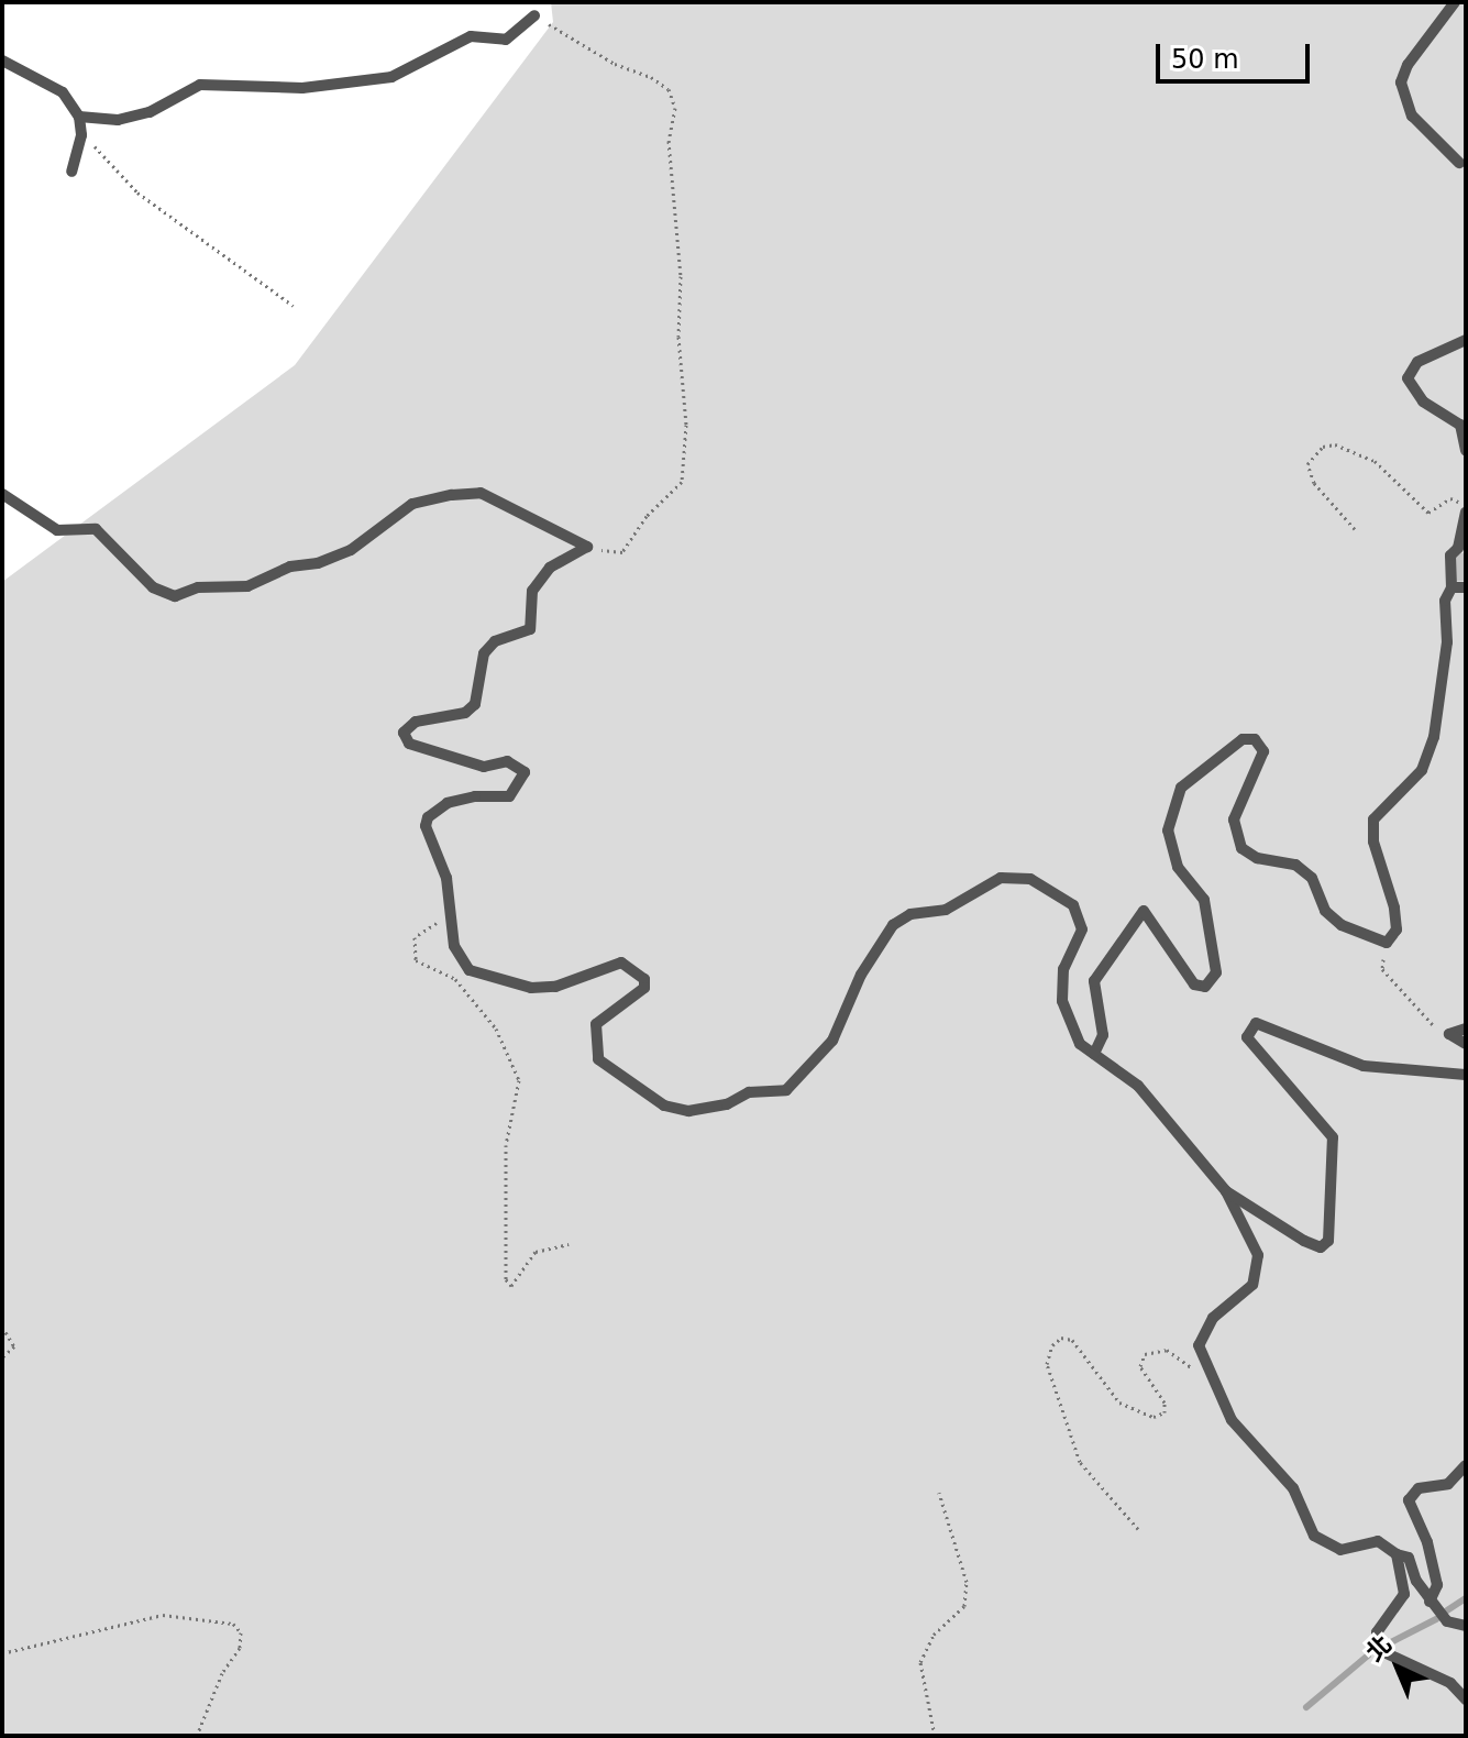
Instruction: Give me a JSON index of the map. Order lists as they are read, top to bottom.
{
  "scale_bar": "50 m",
  "north": "top left"
}
